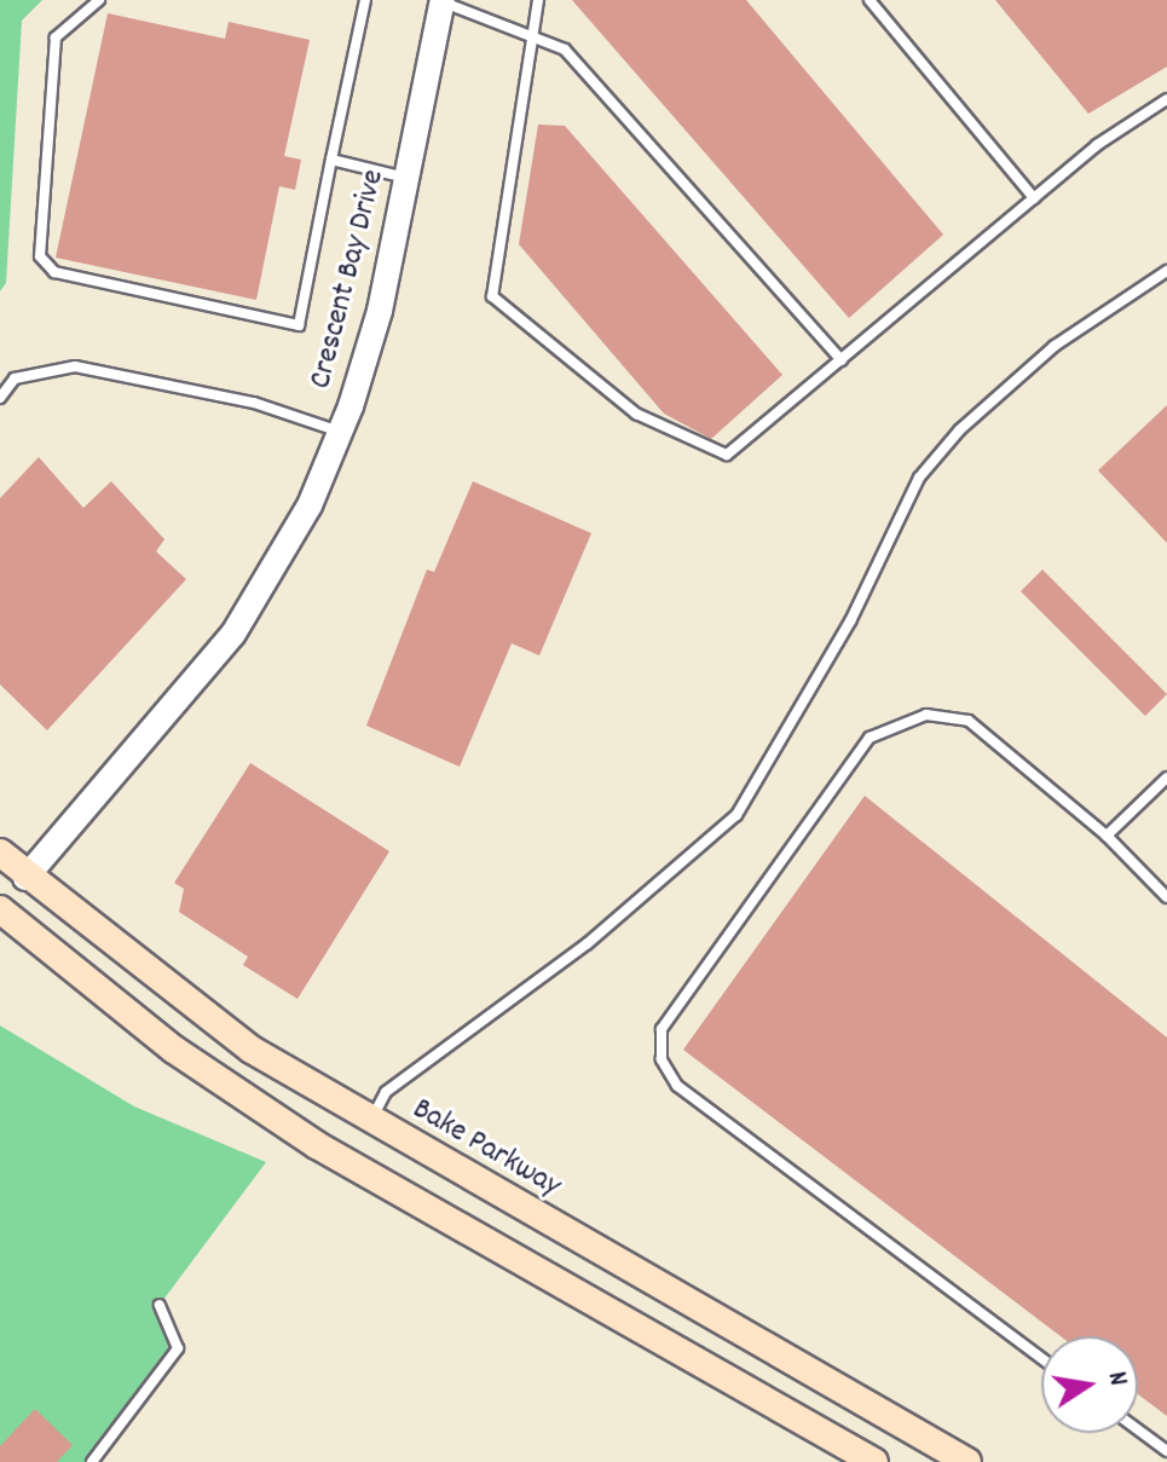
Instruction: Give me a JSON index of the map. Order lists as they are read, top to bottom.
{
  "streets": {
    "main road": ["Bake Parkway"],
    "street": ["Crescent Bay Drive"]
  },
  "crossings": [
    ["Crescent Bay Drive", "Bake Parkway"]
  ],
  "north": "right"
}
